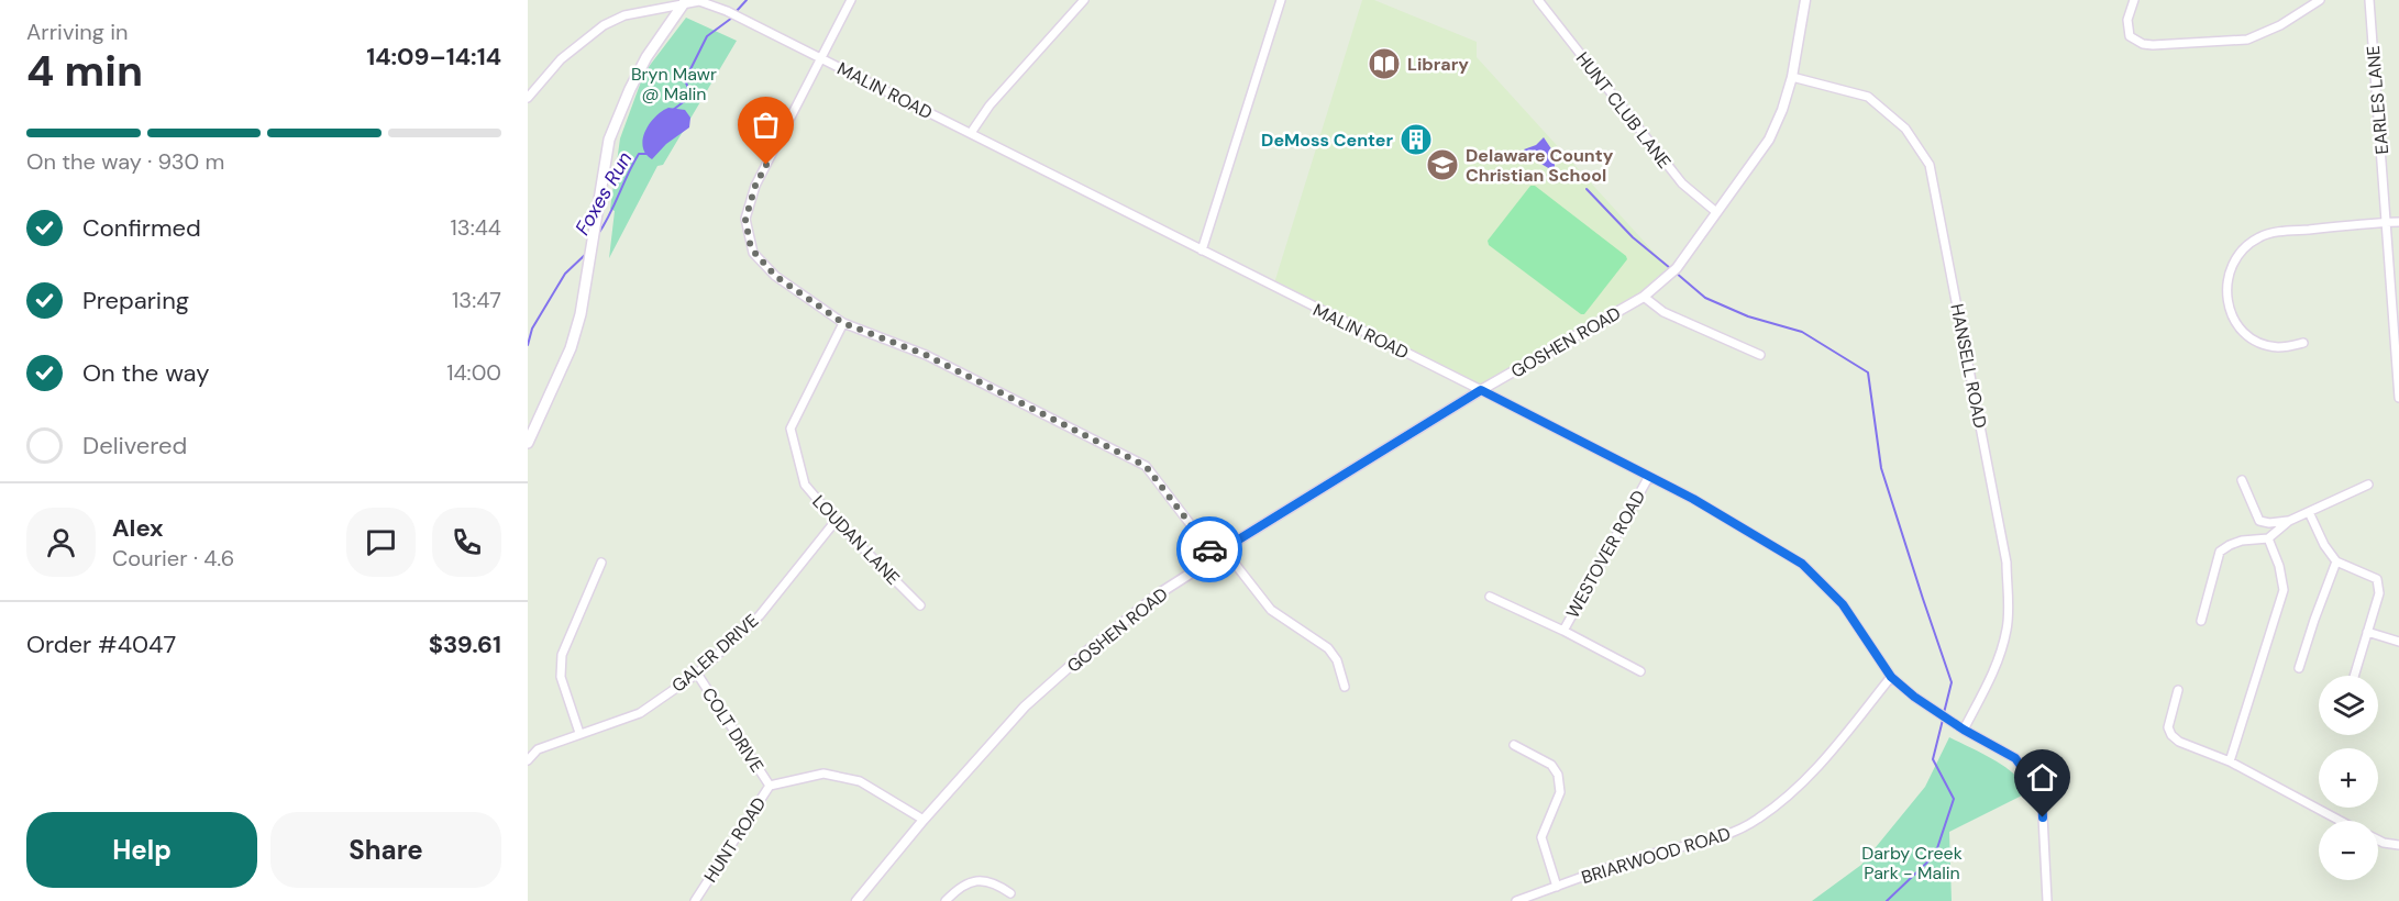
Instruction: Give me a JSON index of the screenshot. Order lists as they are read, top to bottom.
{
  "streets": {
    "street": [
      "MALIN ROAD",
      "EARLES LANE",
      "HUNT CLUB LANE",
      "GOSHEN ROAD",
      "HANSELL ROAD",
      "LOUDAN LANE",
      "WESTOVER ROAD",
      "GALER DRIVE",
      "COLT DRIVE",
      "HUNT ROAD",
      "BRIARWOOD ROAD"
    ]
  },
  "crossings": [
    ["MALIN ROAD", "GOSHEN ROAD"],
    ["MALIN ROAD", "HANSELL ROAD"],
    ["MALIN ROAD", "WESTOVER ROAD"],
    ["MALIN ROAD", "BRIARWOOD ROAD"],
    ["HUNT CLUB LANE", "GOSHEN ROAD"],
    ["GOSHEN ROAD", "HANSELL ROAD"],
    ["GOSHEN ROAD", "HUNT ROAD"],
    ["LOUDAN LANE", "GALER DRIVE"],
    ["GALER DRIVE", "COLT DRIVE"],
    ["COLT DRIVE", "HUNT ROAD"]
  ],
  "water": ["Foxes Run"],
  "parks": ["Bryn Mawr @ Malin", "Darby Creek Park - Malin"],
  "places": {
    "library": ["Library"],
    "building": ["DeMoss Center"],
    "school or university": ["Delaware County Christian School"]
  },
  "page": {
    "heading": ["4 min", "Arriving in", "14:09–14:14"],
    "panel": [
      "Alex",
      "Courier · 4.6",
      "Order #4047",
      "$39.61"
    ],
    "bar": "On the way · 930 m",
    "list": [
      ["Confirmed", "13:44"],
      ["Preparing", "13:47"],
      ["On the way", "14:00"],
      "Delivered"
    ],
    "map_buttons": ["+", "−"],
    "buttons": ["Help", "Share"]
  }
}
